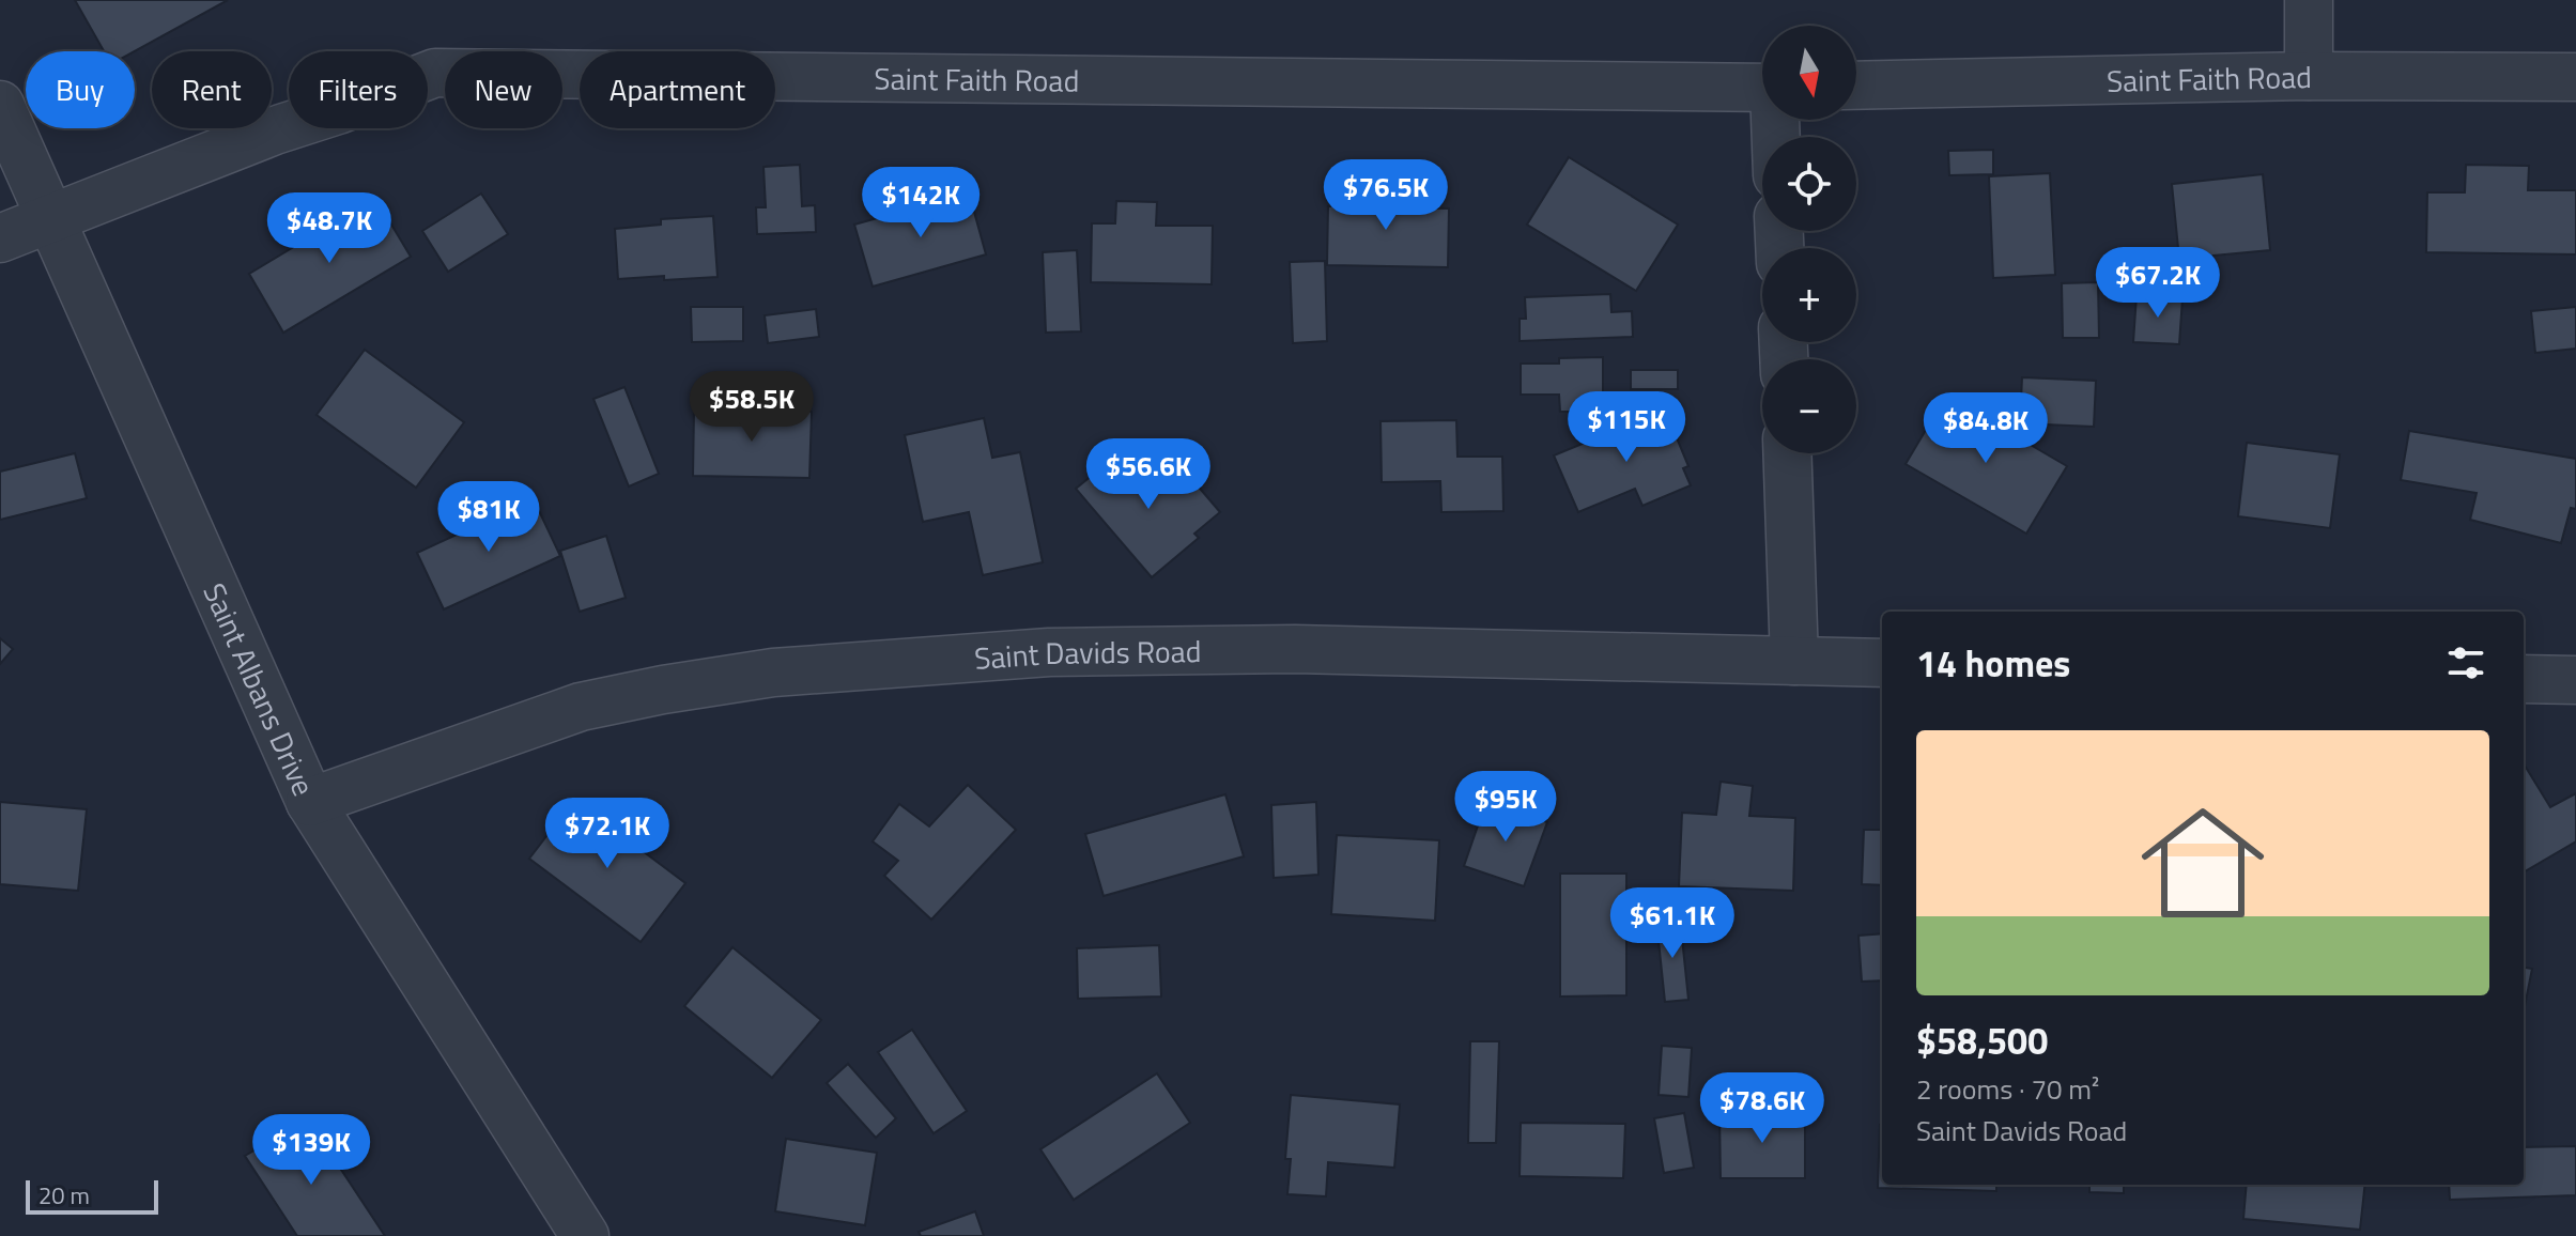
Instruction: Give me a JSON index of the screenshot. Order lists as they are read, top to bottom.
{
  "streets": {
    "street": ["Saint Faith Road", "Saint Davids Road", "Saint Albans Drive"]
  },
  "crossings": [
    ["Saint Faith Road", "Saint Albans Drive"],
    ["Saint Davids Road", "Saint Albans Drive"]
  ],
  "scale_bar": "20 m",
  "north": "bottom",
  "page": {
    "map_buttons": ["+", "−"],
    "chip": [
      "Buy",
      "Rent",
      "Filters",
      "New",
      "Apartment"
    ],
    "price": [
      "$76.5K",
      "$142K",
      "$48.7K",
      "$67.2K",
      "$58.5K",
      "$115K",
      "$84.8K",
      "$56.6K",
      "$81K",
      "$95K",
      "$72.1K",
      "$61.1K",
      "$78.6K",
      "$139K"
    ],
    "heading": "14 homes",
    "list": [
      {
        "name": "$58,500",
        "note": "2 rooms · 70 m² · Saint Davids Road"
      }
    ],
    "scale": "20 m"
  }
}
